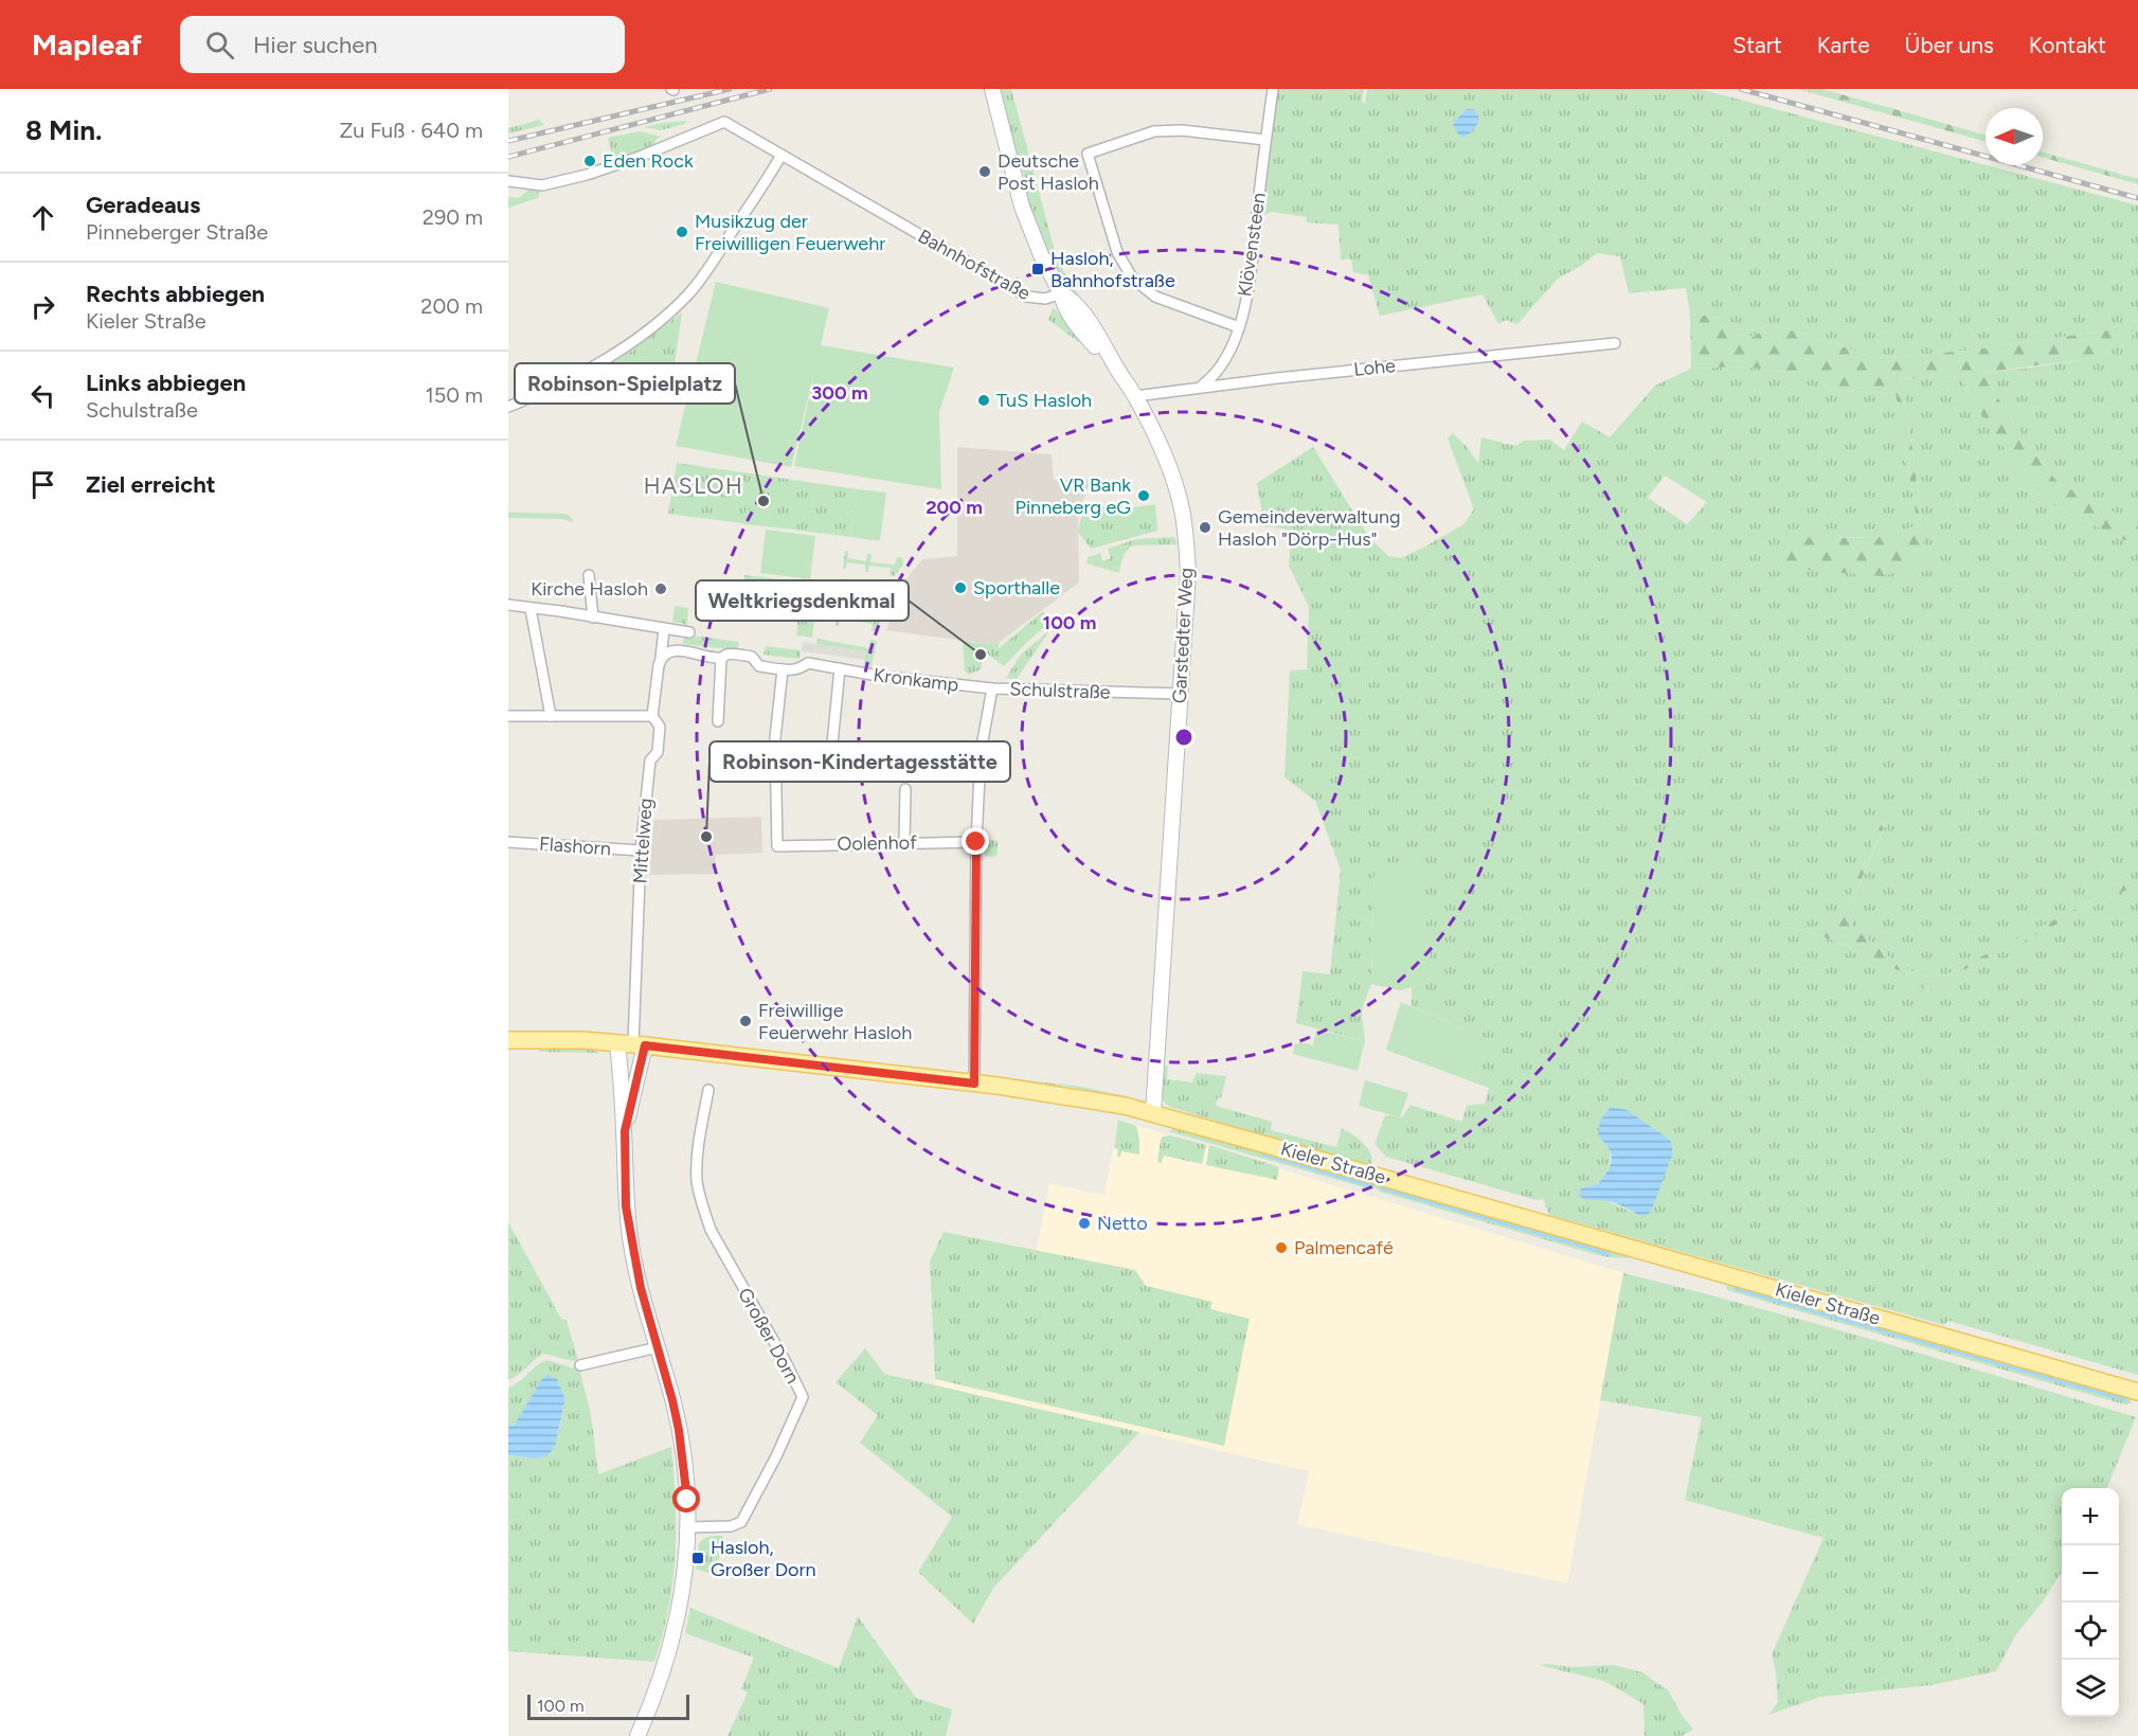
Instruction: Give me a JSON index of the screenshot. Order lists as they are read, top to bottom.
{
  "streets": {
    "main road": ["Garstedter Weg", "Kieler Straße"],
    "street": [
      "Klövensteen",
      "Bahnhofstraße",
      "Lohe",
      "Kronkamp",
      "Schulstraße",
      "Mittelweg",
      "Oolenhof",
      "Flashorn",
      "Großer Dorn"
    ]
  },
  "crossings": [
    ["Klövensteen", "Lohe"],
    ["Bahnhofstraße", "Garstedter Weg"],
    ["Lohe", "Garstedter Weg"],
    ["Garstedter Weg", "Schulstraße"],
    ["Garstedter Weg", "Kieler Straße"],
    ["Kronkamp", "Schulstraße"],
    ["Kronkamp", "Oolenhof"],
    ["Schulstraße", "Oolenhof"],
    ["Schulstraße", "Kieler Straße"],
    ["Mittelweg", "Flashorn"],
    ["Mittelweg", "Kieler Straße"]
  ],
  "districts": ["HASLOH"],
  "places": {
    "other": [
      "Eden Rock",
      "Deutsche Post Hasloh",
      "Musikzug der Freiwilligen Feuerwehr",
      "TuS Hasloh",
      "VR Bank Pinneberg eG",
      "Robinson-Spielplatz",
      "Gemeindeverwaltung Hasloh \"Dörp-Hus\"",
      "Sporthalle",
      "Kirche Hasloh",
      "Weltkriegsdenkmal",
      "Robinson-Kindertagesstätte",
      "Freiwillige Feuerwehr Hasloh",
      "Netto",
      "Palmencafé"
    ],
    "transit": ["Hasloh, Bahnhofstraße", "Hasloh, Großer Dorn"]
  },
  "scale_bar": "100 m",
  "north": "left",
  "page": {
    "header": "Mapleaf",
    "search": "Hier suchen",
    "nav": [
      "Start",
      "Karte",
      "Über uns",
      "Kontakt"
    ],
    "heading": ["8 Min.", "Zu Fuß · 640 m"],
    "list": [
      ["Geradeaus", "Pinneberger Straße", "290 m"],
      ["Rechts abbiegen", "Kieler Straße", "200 m"],
      ["Links abbiegen", "Schulstraße", "150 m"],
      "Ziel erreicht"
    ],
    "map_buttons": ["+", "−"],
    "scale": "100 m"
  },
  "rings": ["300 m", "200 m", "100 m"]
}
